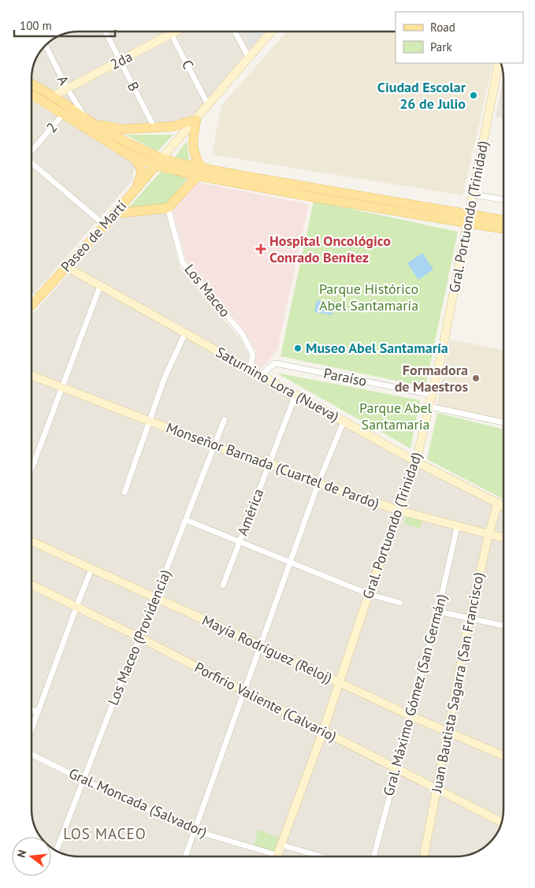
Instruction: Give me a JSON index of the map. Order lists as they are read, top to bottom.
{
  "streets": {
    "main road": ["Paseo de Martí"],
    "street": [
      "2da",
      "C",
      "A",
      "B",
      "2",
      "Gral. Portuondo (Trinidad)",
      "Los Maceo",
      "Paraíso",
      "Saturnino Lora (Nueva)",
      "Monseñor Barnada (Cuartel de Pardo)",
      "América",
      "Los Maceo (Providencia)",
      "Mayía Rodríguez (Reloj)",
      "Juan Bautista Sagarra (San Francisco)",
      "Gral. Máximo Gómez (San Germán)",
      "Porfirio Valiente (Calvario)",
      "Gral. Moncada (Salvador)"
    ]
  },
  "crossings": [
    ["2da", "C"],
    ["2da", "A"],
    ["2da", "B"],
    ["Gral. Portuondo (Trinidad)", "Paraíso"],
    ["Gral. Portuondo (Trinidad)", "Saturnino Lora (Nueva)"],
    ["Gral. Portuondo (Trinidad)", "Monseñor Barnada (Cuartel de Pardo)"],
    ["Gral. Portuondo (Trinidad)", "Mayía Rodríguez (Reloj)"],
    ["Gral. Portuondo (Trinidad)", "Porfirio Valiente (Calvario)"],
    ["Gral. Portuondo (Trinidad)", "Gral. Moncada (Salvador)"],
    ["Paseo de Martí", "Saturnino Lora (Nueva)"],
    ["Los Maceo", "Saturnino Lora (Nueva)"],
    ["Paraíso", "Saturnino Lora (Nueva)"],
    ["Saturnino Lora (Nueva)", "América"],
    ["Saturnino Lora (Nueva)", "Juan Bautista Sagarra (San Francisco)"],
    ["Monseñor Barnada (Cuartel de Pardo)", "América"],
    ["Monseñor Barnada (Cuartel de Pardo)", "Los Maceo (Providencia)"],
    ["Monseñor Barnada (Cuartel de Pardo)", "Juan Bautista Sagarra (San Francisco)"],
    ["Monseñor Barnada (Cuartel de Pardo)", "Gral. Máximo Gómez (San Germán)"],
    ["Los Maceo (Providencia)", "Mayía Rodríguez (Reloj)"],
    ["Los Maceo (Providencia)", "Porfirio Valiente (Calvario)"],
    ["Los Maceo (Providencia)", "Gral. Moncada (Salvador)"],
    ["Mayía Rodríguez (Reloj)", "Juan Bautista Sagarra (San Francisco)"],
    ["Mayía Rodríguez (Reloj)", "Gral. Máximo Gómez (San Germán)"],
    ["Juan Bautista Sagarra (San Francisco)", "Porfirio Valiente (Calvario)"],
    ["Gral. Máximo Gómez (San Germán)", "Porfirio Valiente (Calvario)"]
  ],
  "districts": ["LOS MACEO"],
  "parks": ["Parque Histórico Abel Santamaría", "Parque Abel Santamaria"],
  "places": {
    "other": ["Ciudad Escolar 26 de Julio", "Museo Abel Santamaría", "Formadora de Maestros"],
    "health": ["Hospital Oncológico Conrado Benítez"]
  },
  "legend": ["Road", "Park"],
  "scale_bar": "100 m",
  "north": "left"
}
